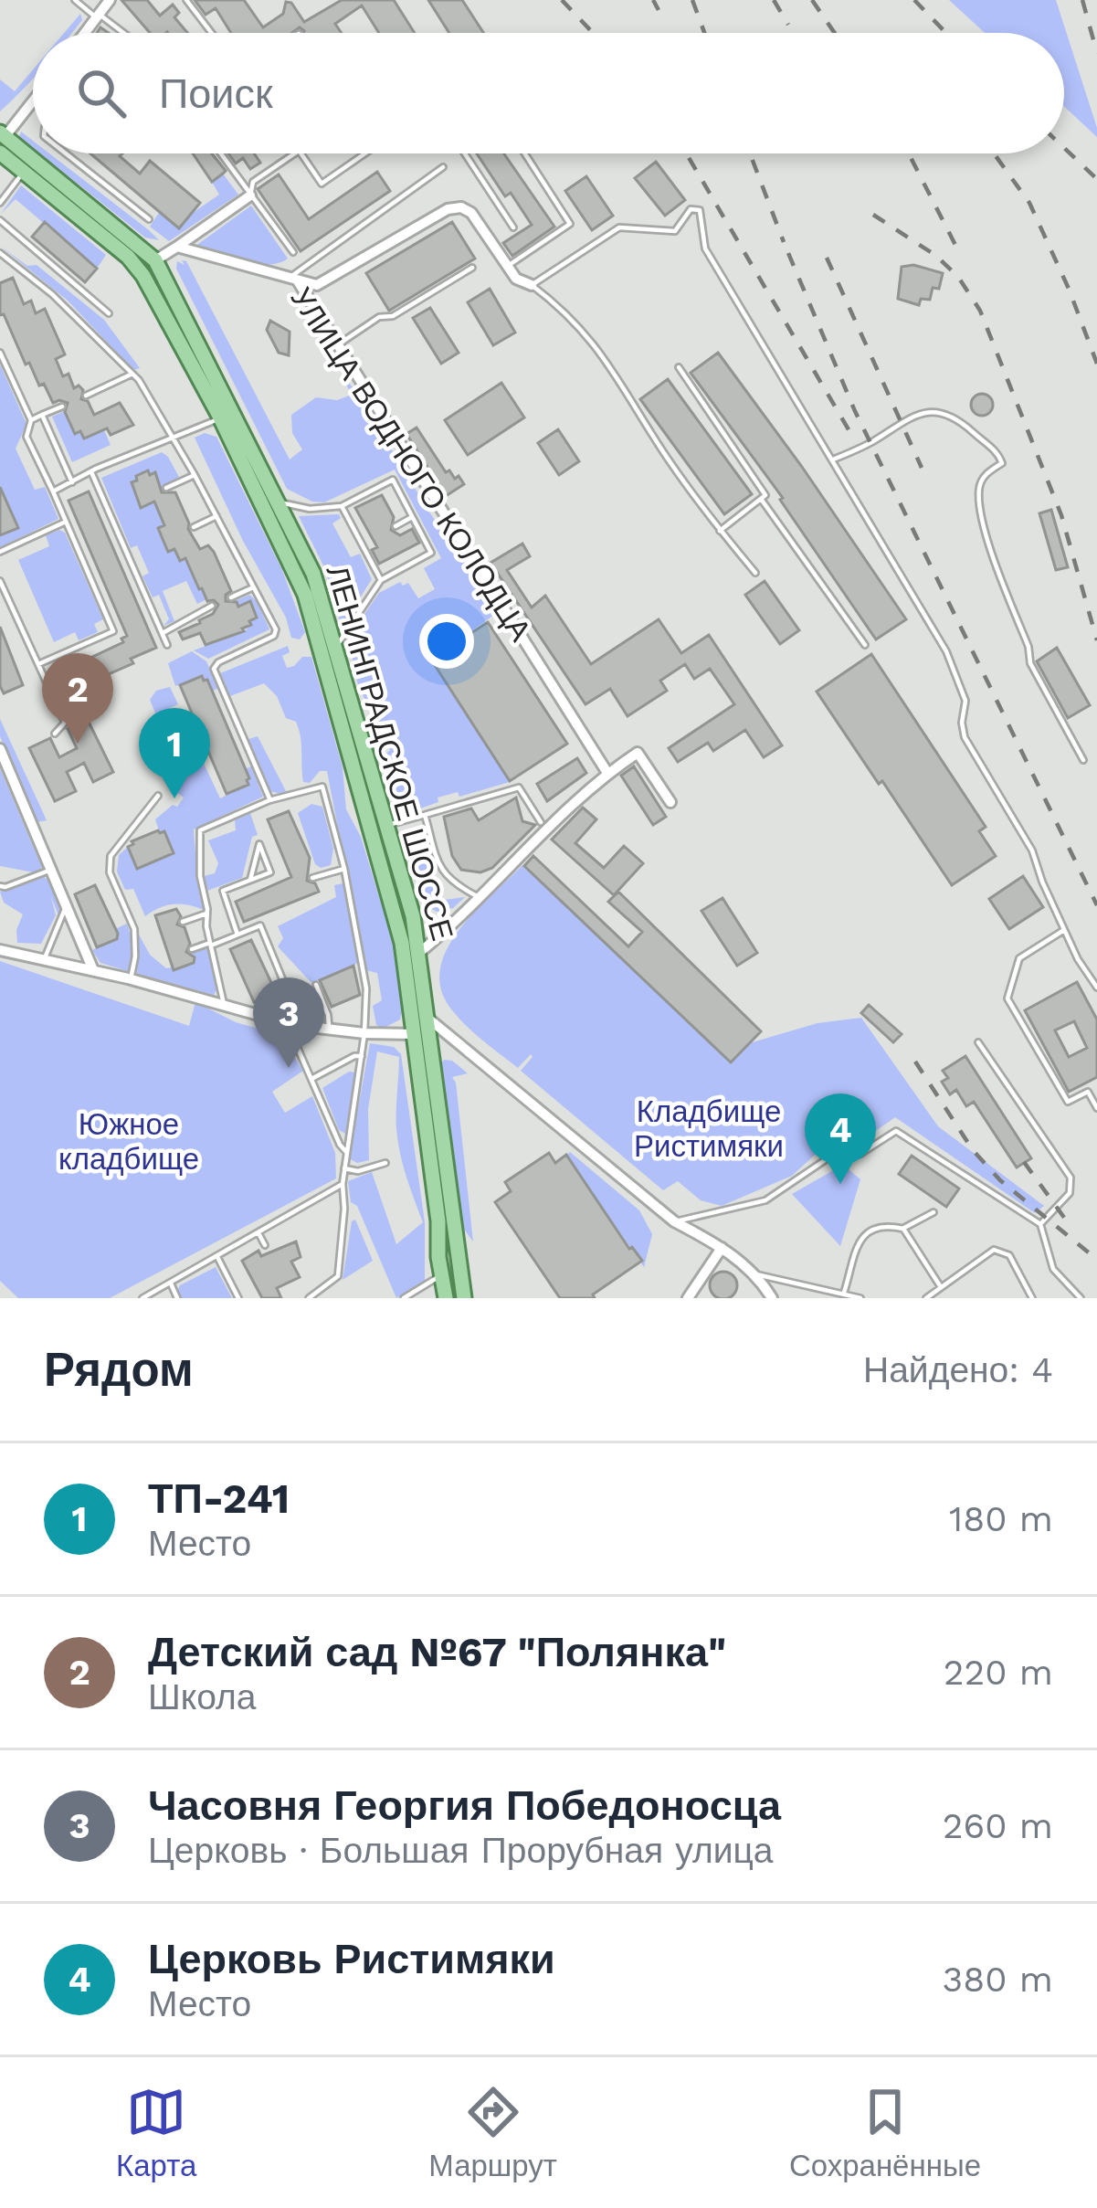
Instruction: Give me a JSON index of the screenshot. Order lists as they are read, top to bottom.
{
  "streets": {
    "main road": ["ЛЕНИНГРАДСКОЕ ШОССЕ"],
    "street": ["УЛИЦА ВОДНОГО КОЛОДЦА"]
  },
  "parks": ["Кладбище Ристимяки", "Южное кладбище"],
  "page": {
    "search": "Поиск",
    "pins": [
      "2",
      "1",
      "3",
      "4"
    ],
    "heading": ["Рядом", "Найдено: 4"],
    "list": [
      {
        "mark": "1",
        "name": "ТП-241",
        "note": "Место",
        "value": "180 m"
      },
      {
        "mark": "2",
        "name": "Детский сад №67 \"Полянка\"",
        "note": "Школа",
        "value": "220 m"
      },
      {
        "mark": "3",
        "name": "Часовня Георгия Победоносца",
        "note": "Церковь · Большая Прорубная улица",
        "value": "260 m"
      },
      {
        "mark": "4",
        "name": "Церковь Ристимяки",
        "note": "Место",
        "value": "380 m"
      }
    ],
    "nav": ["Карта", "Маршрут", "Сохранённые"]
  }
}
